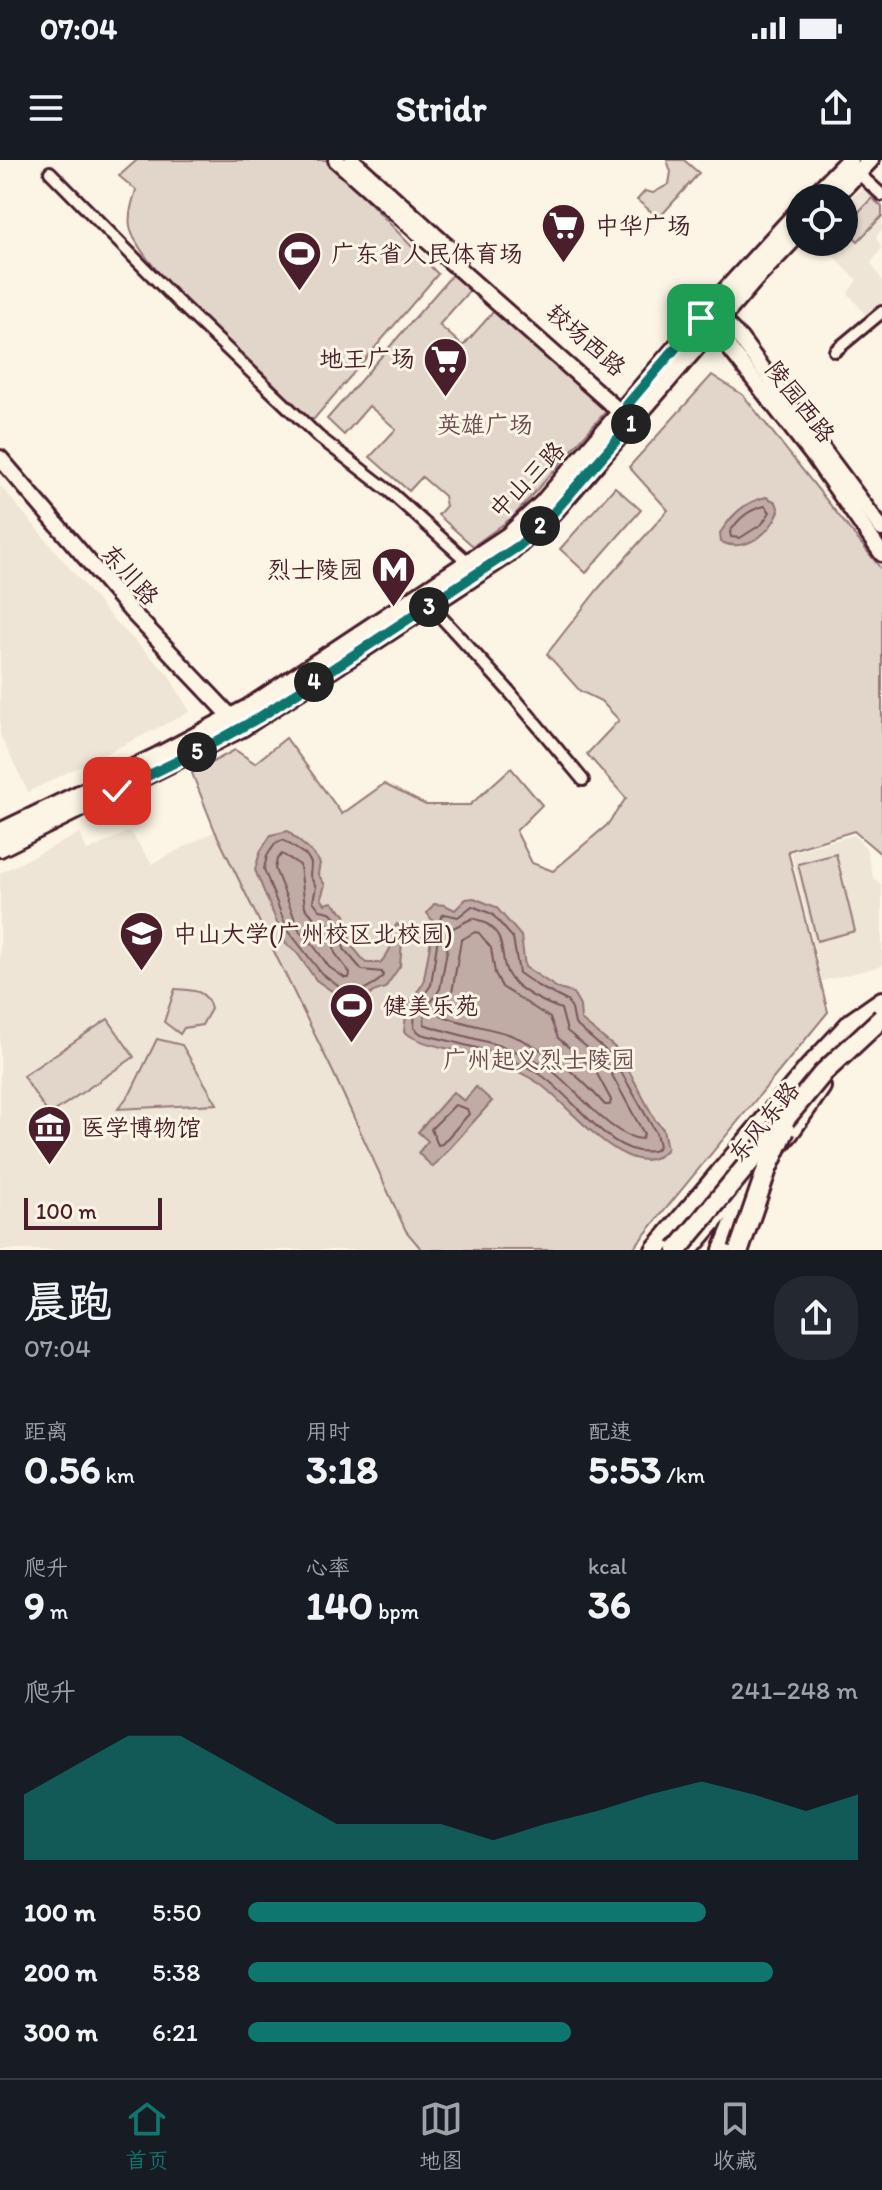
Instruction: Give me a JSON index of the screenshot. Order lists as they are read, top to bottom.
{
  "streets": {
    "highway": ["东风东路"],
    "main road": ["中山三路"],
    "street": ["较场西路", "陵园西路", "东川路"]
  },
  "crossings": [
    ["较场西路", "中山三路"],
    ["陵园西路", "中山三路"],
    ["中山三路", "东川路"]
  ],
  "parks": ["英雄广场", "广州起义烈士陵园"],
  "places": {
    "supermarket": ["中华广场", "地王广场"],
    "sports": ["广东省人民体育场", "健美乐苑"],
    "metro station": ["烈士陵园"],
    "school or university": ["中山大学(广州校区北校园)"],
    "museum": ["医学博物馆"]
  },
  "scale_bar": "100 m",
  "page": {
    "status": "07:04",
    "header": "Stridr",
    "pins": [
      "1",
      "2",
      "3",
      "4",
      "5"
    ],
    "scale": "100 m",
    "heading": ["晨跑", "07:04"],
    "stats": [
      ["距离", "0.56 km"],
      ["用时", "3:18"],
      ["配速", "5:53 /km"],
      ["爬升", "9 m"],
      ["心率", "140 bpm"],
      ["kcal", "36"]
    ],
    "chart": ["爬升", "241–248 m"],
    "list": [
      {
        "name": "100 m",
        "note": "5:50"
      },
      {
        "name": "200 m",
        "note": "5:38"
      },
      {
        "name": "300 m",
        "note": "6:21"
      }
    ],
    "tabs": ["首页", "地图", "收藏"]
  }
}
